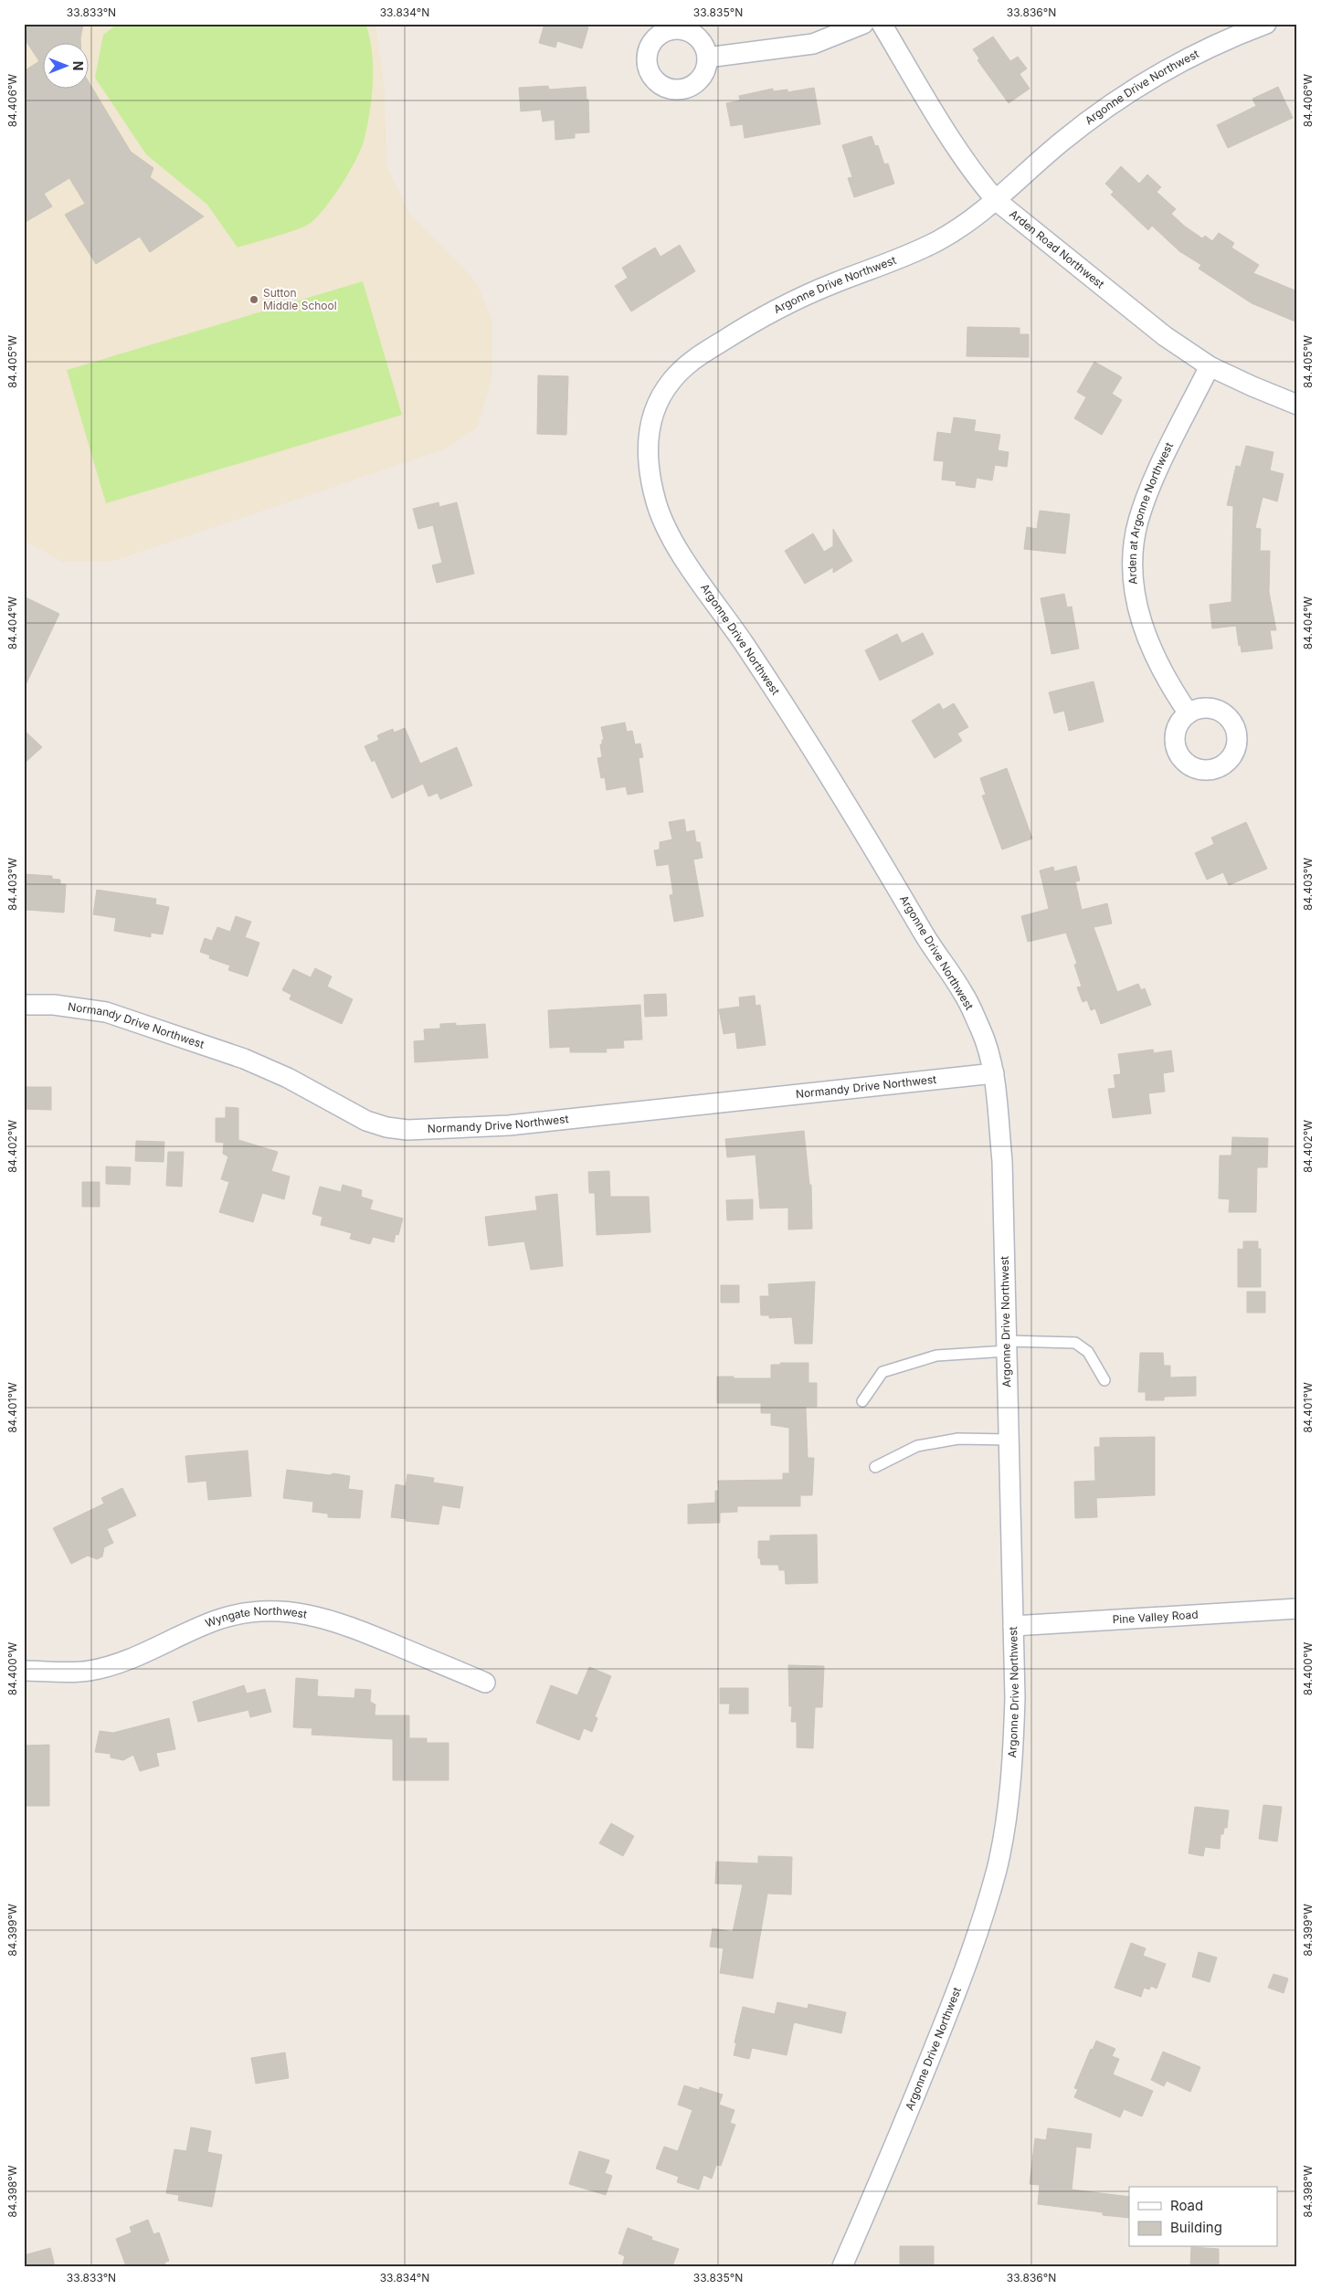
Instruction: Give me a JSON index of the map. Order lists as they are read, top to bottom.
{
  "streets": {
    "street": [
      "Argonne Drive Northwest",
      "Arden Road Northwest",
      "Arden at Argonne Northwest",
      "Normandy Drive Northwest",
      "Pine Valley Road",
      "Wyngate Northwest"
    ]
  },
  "crossings": [
    ["Argonne Drive Northwest", "Arden Road Northwest"],
    ["Argonne Drive Northwest", "Normandy Drive Northwest"],
    ["Argonne Drive Northwest", "Pine Valley Road"],
    ["Arden Road Northwest", "Arden at Argonne Northwest"]
  ],
  "places": ["Sutton Middle School"],
  "legend": ["Road", "Building"],
  "north": "right",
  "coordinates": [
    "33.833°N",
    "33.834°N",
    "33.835°N",
    "33.836°N",
    "84.406°W",
    "84.405°W",
    "84.404°W",
    "84.403°W",
    "84.402°W",
    "84.401°W",
    "84.400°W",
    "84.399°W",
    "84.398°W"
  ]
}
